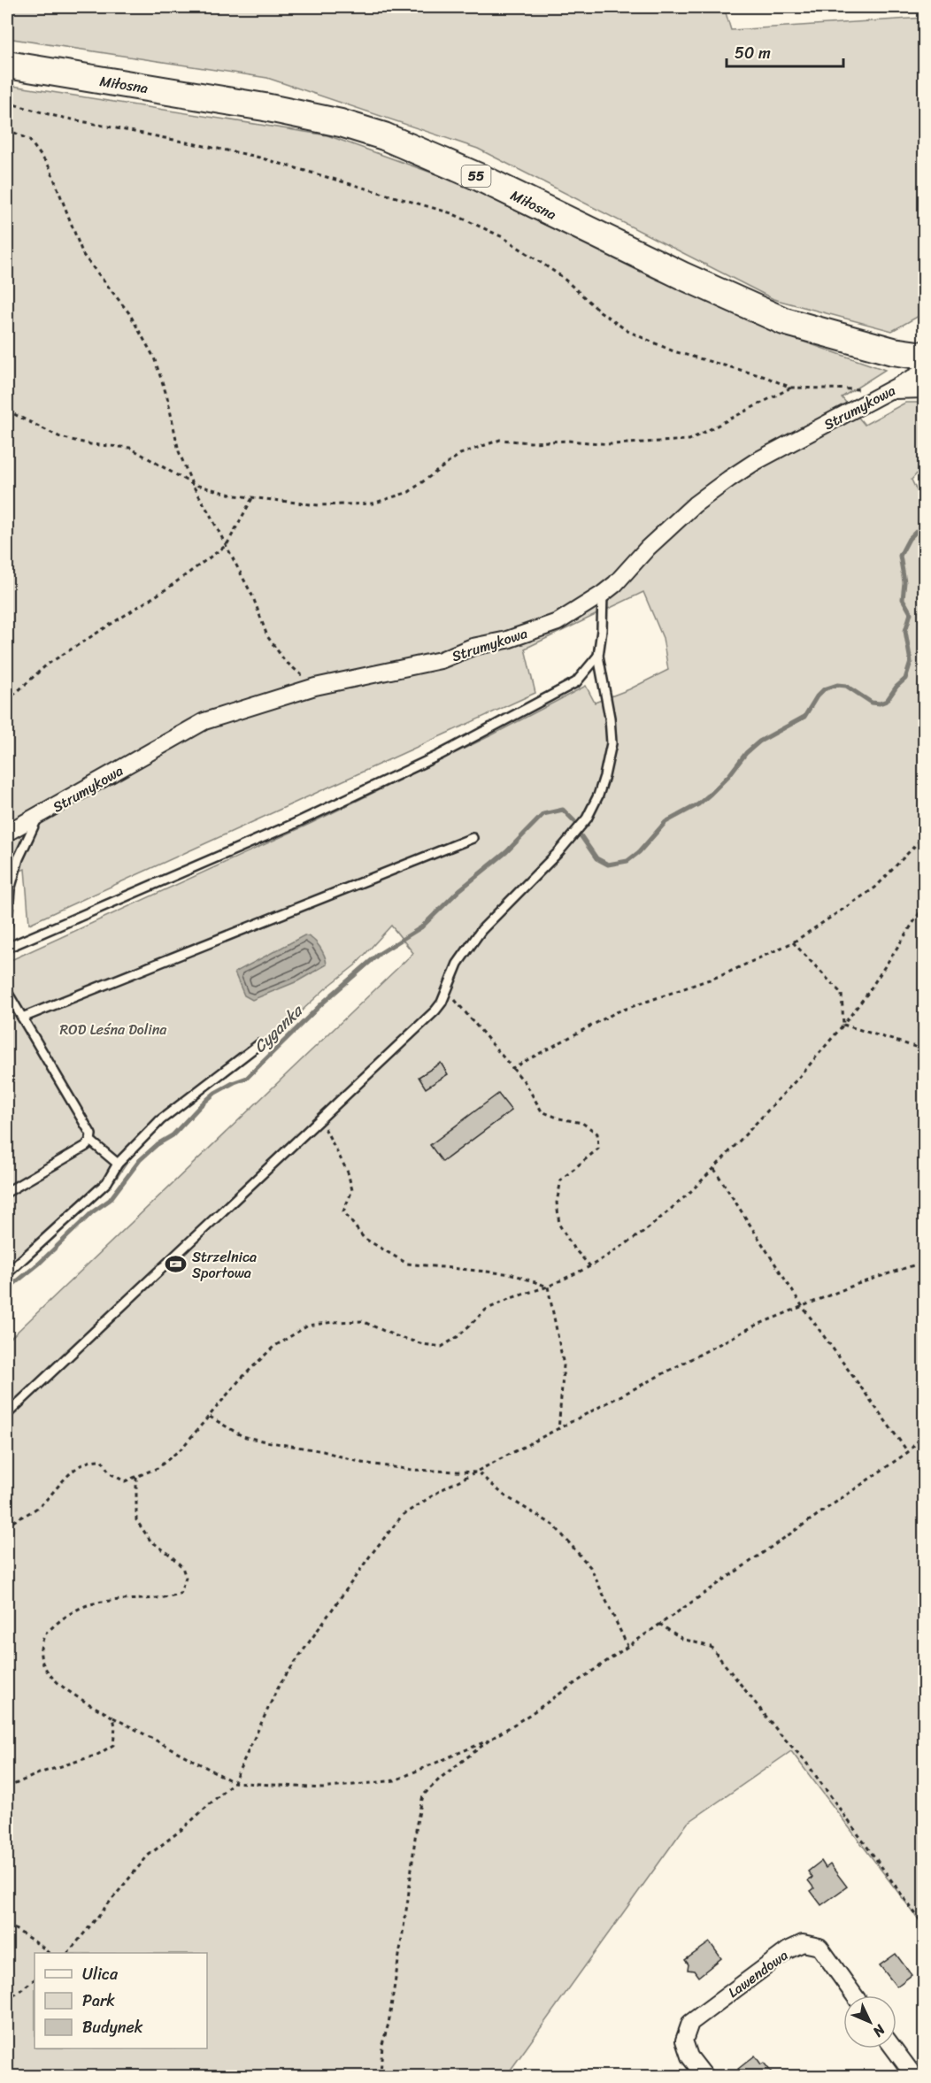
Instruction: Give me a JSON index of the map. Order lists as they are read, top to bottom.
{
  "streets": {
    "main road": ["Miłosna", "55"],
    "street": ["Strumykowa", "Lawendowa"]
  },
  "water": ["Cyganka"],
  "parks": ["ROD Leśna Dolina"],
  "places": {
    "sports": ["Strzelnica Sportowa"]
  },
  "legend": ["Ulica", "Park", "Budynek"],
  "scale_bar": "50 m",
  "north": "bottom right"
}
